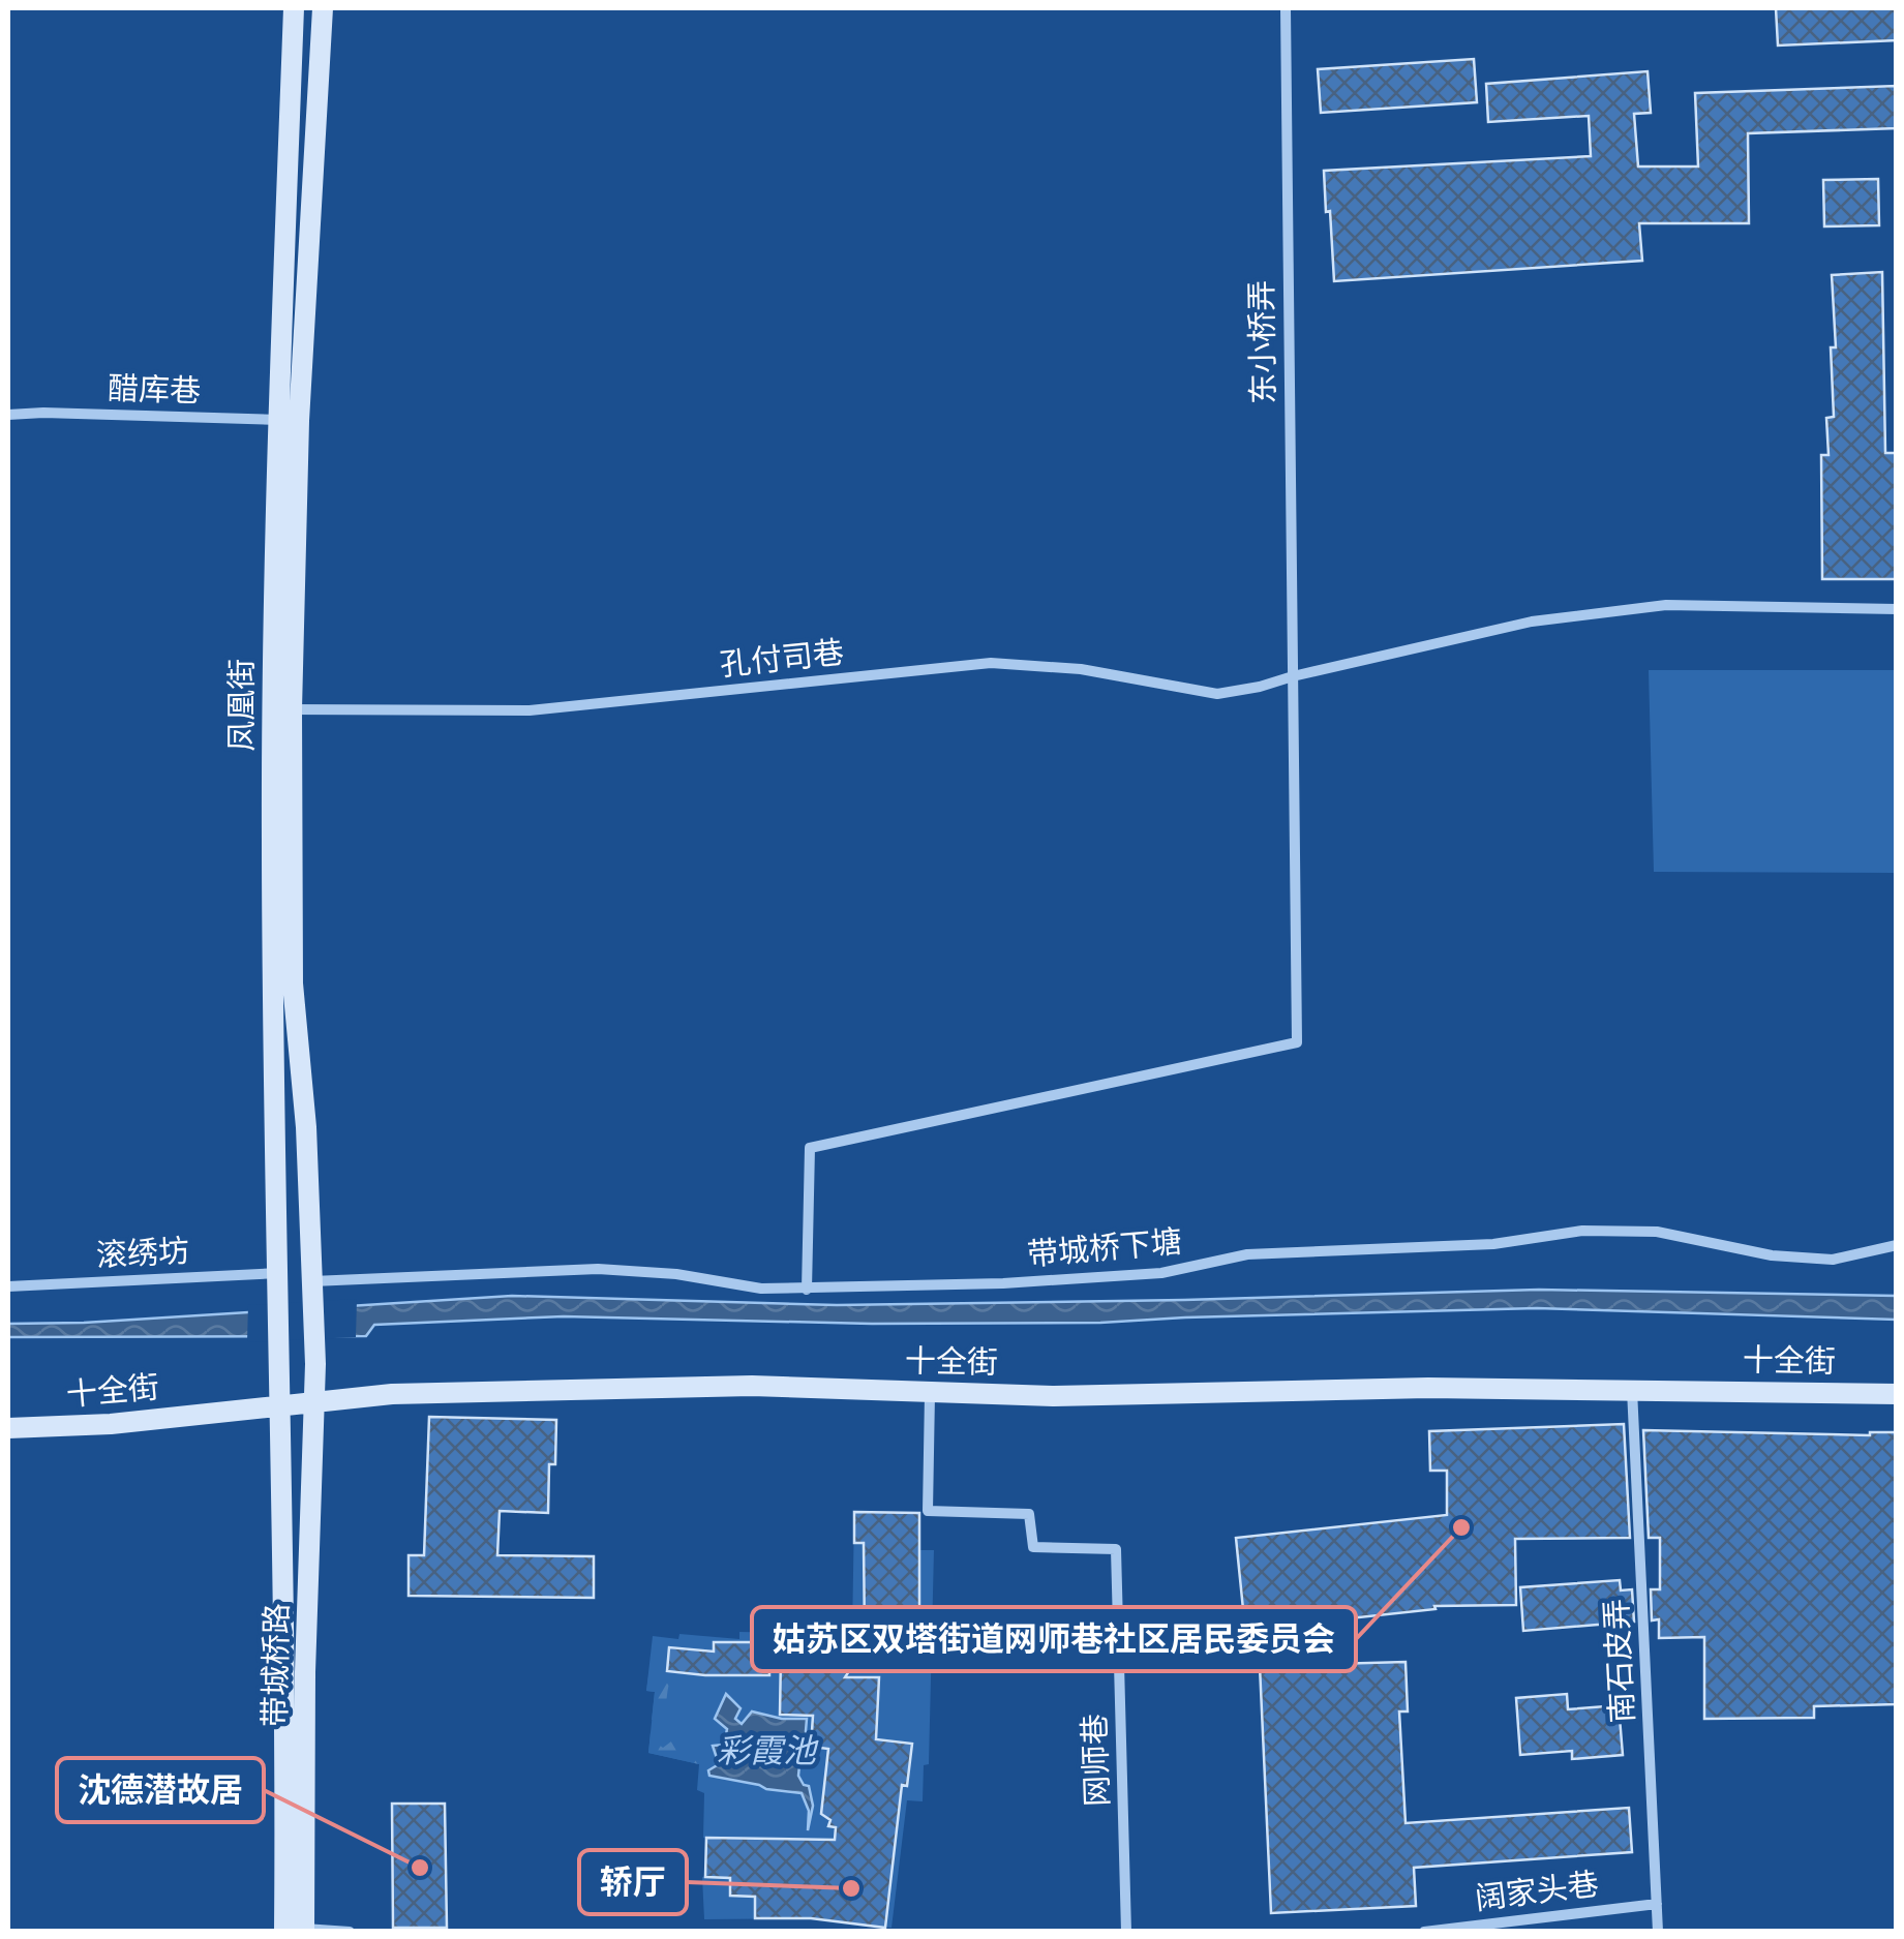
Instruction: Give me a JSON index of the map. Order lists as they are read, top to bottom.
{
  "streets": {
    "main road": ["凤凰街", "十全街", "带城桥路"],
    "street": [
      "东小桥弄",
      "醋库巷",
      "孔付司巷",
      "带城桥下塘",
      "滚绣坊",
      "南石皮弄",
      "网师巷",
      "阔家头巷"
    ]
  },
  "crossings": [
    ["东小桥弄", "孔付司巷"],
    ["东小桥弄", "带城桥下塘"],
    ["醋库巷", "凤凰街"],
    ["孔付司巷", "凤凰街"],
    ["凤凰街", "带城桥下塘"],
    ["凤凰街", "滚绣坊"],
    ["凤凰街", "十全街"],
    ["凤凰街", "带城桥路"],
    ["十全街", "南石皮弄"],
    ["十全街", "带城桥路"],
    ["十全街", "网师巷"],
    ["南石皮弄", "阔家头巷"]
  ],
  "water": ["彩霞池"],
  "places": ["姑苏区双塔街道网师巷社区居民委员会", "沈德潜故居", "轿厅"]
}
